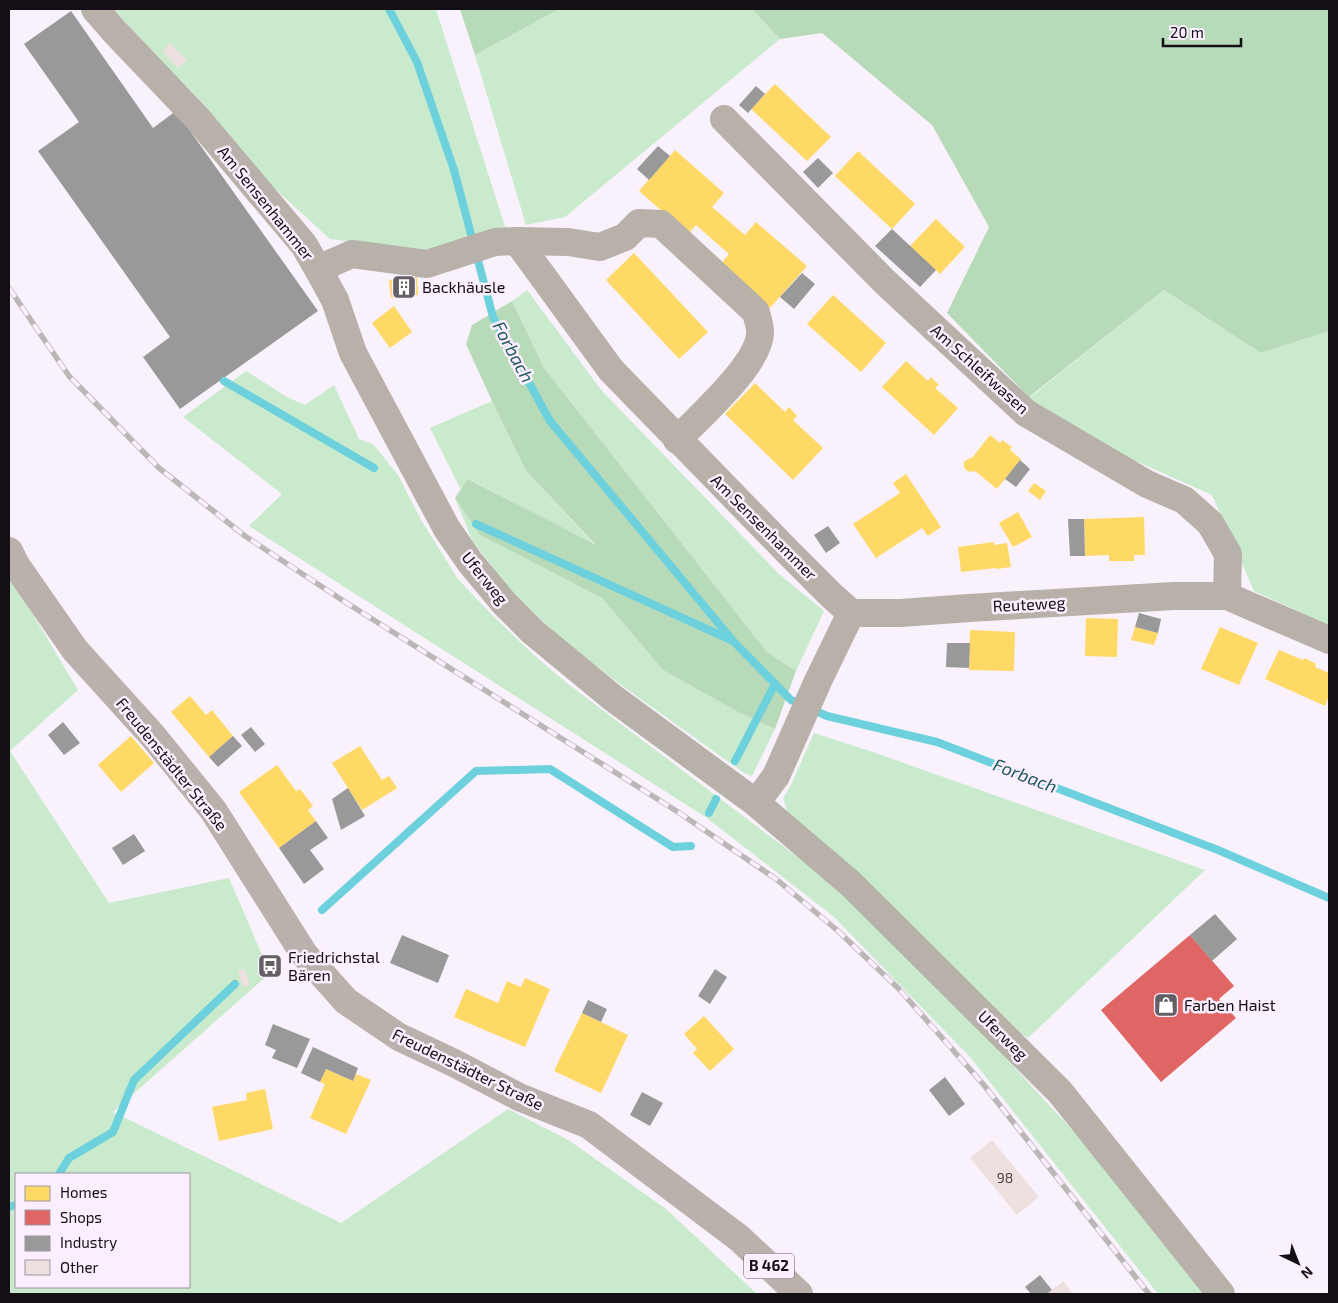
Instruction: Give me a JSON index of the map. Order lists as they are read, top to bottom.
{
  "streets": {
    "main road": ["Freudenstädter Straße", "B 462"],
    "street": [
      "Am Sensenhammer",
      "Am Schleifwasen",
      "Uferweg",
      "Reuteweg"
    ]
  },
  "crossings": [
    ["Am Sensenhammer", "Uferweg"],
    ["Am Sensenhammer", "Reuteweg"],
    ["Am Schleifwasen", "Reuteweg"]
  ],
  "water": ["Forbach"],
  "places": {
    "building": ["Backhäusle"],
    "bus stop": ["Friedrichstal Bären"],
    "shop": ["Farben Haist"]
  },
  "house_numbers": ["98"],
  "legend": [
    "Homes",
    "Shops",
    "Industry",
    "Other"
  ],
  "scale_bar": "20 m",
  "north": "bottom right"
}
